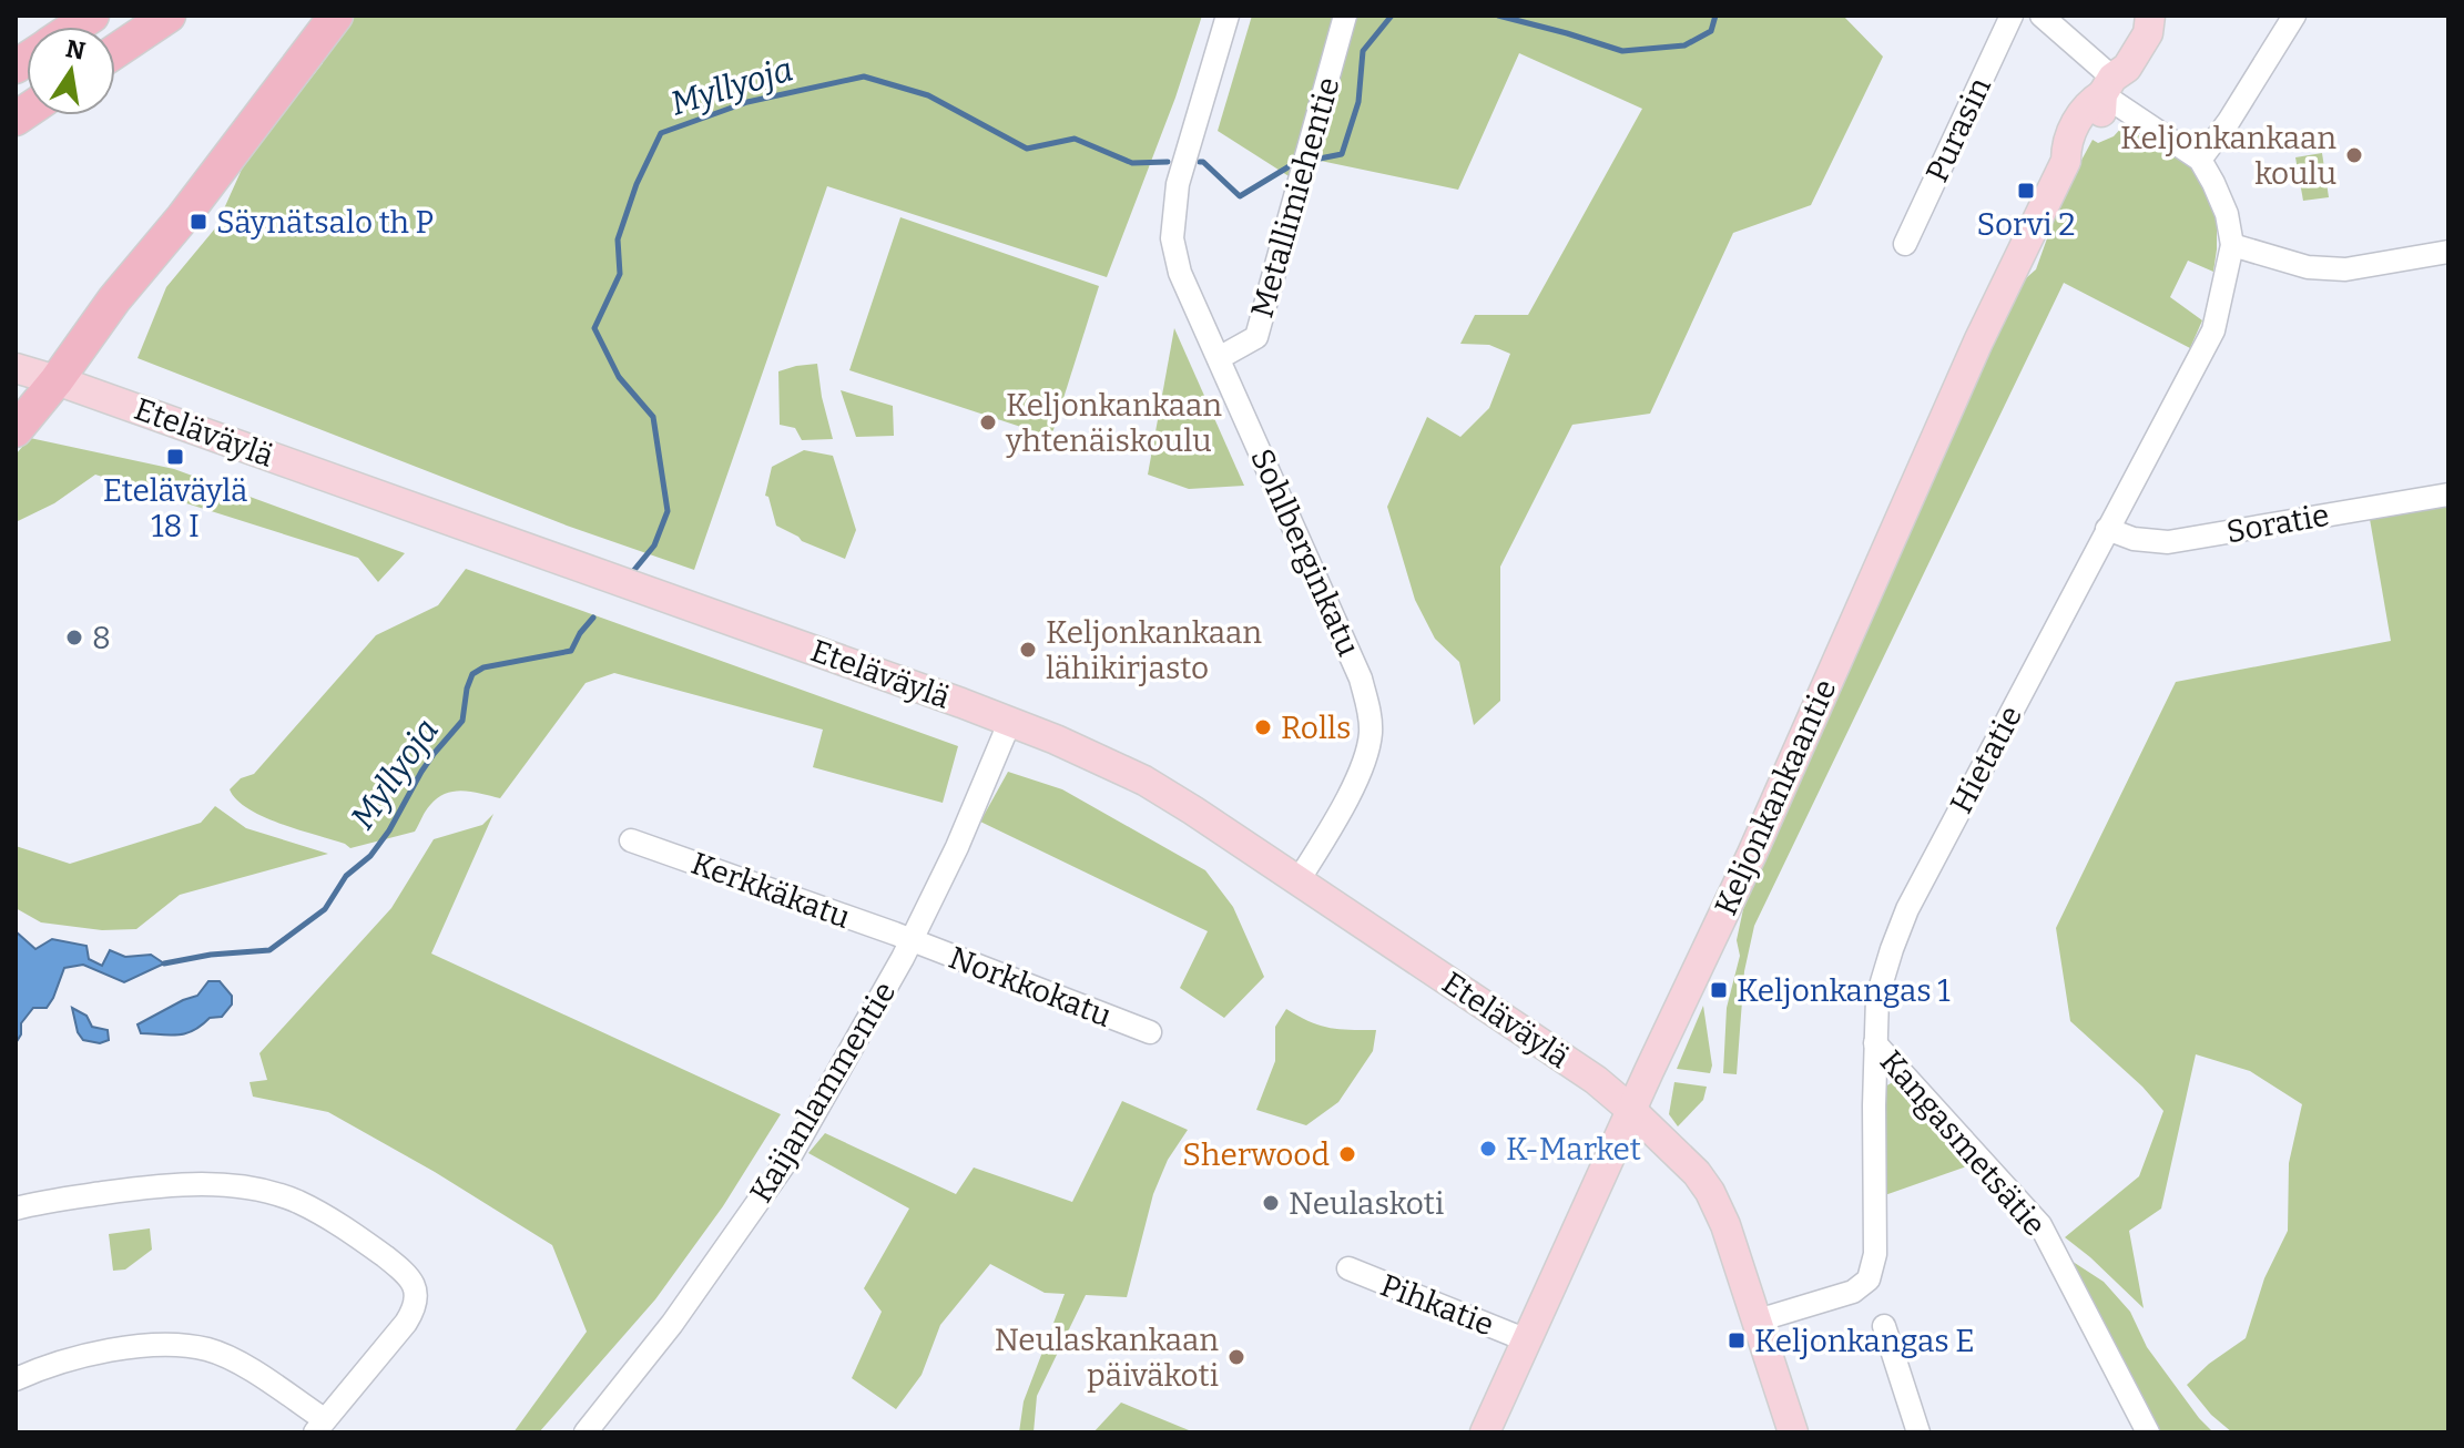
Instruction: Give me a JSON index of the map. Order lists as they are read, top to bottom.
{
  "streets": {
    "main road": ["Eteläväylä", "Keljonkankaantie"],
    "street": [
      "Purasin",
      "Metallimiehentie",
      "Soratie",
      "Sohlberginkatu",
      "Hietatie",
      "Kerkkäkatu",
      "Norkkokatu",
      "Kaijanlammentie",
      "Kangasmetsätie",
      "Pihkatie"
    ]
  },
  "crossings": [
    ["Metallimiehentie", "Sohlberginkatu"],
    ["Eteläväylä", "Sohlberginkatu"],
    ["Eteläväylä", "Hietatie"],
    ["Eteläväylä", "Keljonkankaantie"],
    ["Eteläväylä", "Kaijanlammentie"],
    ["Soratie", "Hietatie"],
    ["Hietatie", "Kangasmetsätie"],
    ["Keljonkankaantie", "Pihkatie"],
    ["Kerkkäkatu", "Norkkokatu"],
    ["Kerkkäkatu", "Kaijanlammentie"],
    ["Norkkokatu", "Kaijanlammentie"]
  ],
  "water": ["Myllyoja"],
  "places": {
    "other": [
      "Keljonkankaan koulu",
      "Keljonkankaan yhtenäiskoulu",
      "8",
      "Keljonkankaan lähikirjasto",
      "Rolls",
      "K-Market",
      "Sherwood",
      "Neulaskoti",
      "Neulaskankaan päiväkoti"
    ],
    "transit": [
      "Sorvi 2",
      "Säynätsalo th P",
      "Eteläväylä 18 I",
      "Keljonkangas 1",
      "Keljonkangas E"
    ]
  },
  "north": "top"
}
